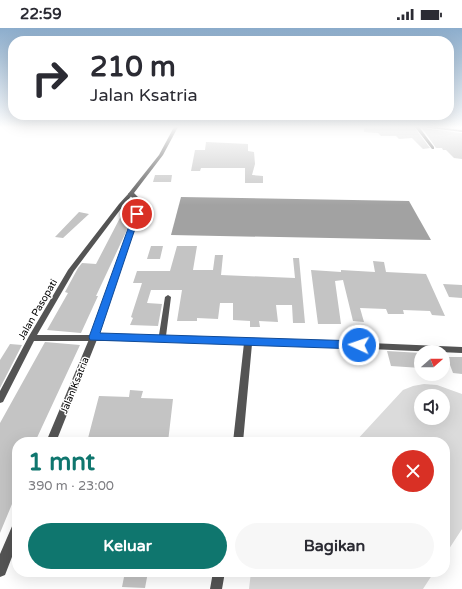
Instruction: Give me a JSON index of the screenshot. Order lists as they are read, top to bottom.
{
  "streets": {
    "street": ["Jalan Pasopati", "Jalan Ksatria"]
  },
  "crossings": [
    ["Jalan Pasopati", "Jalan Ksatria"]
  ],
  "north": "right",
  "page": {
    "status": "22:59",
    "turn": ["210 m", "Jalan Ksatria"],
    "heading": ["1 mnt", "390 m · 23:00"],
    "buttons": ["Keluar", "Bagikan"]
  }
}
